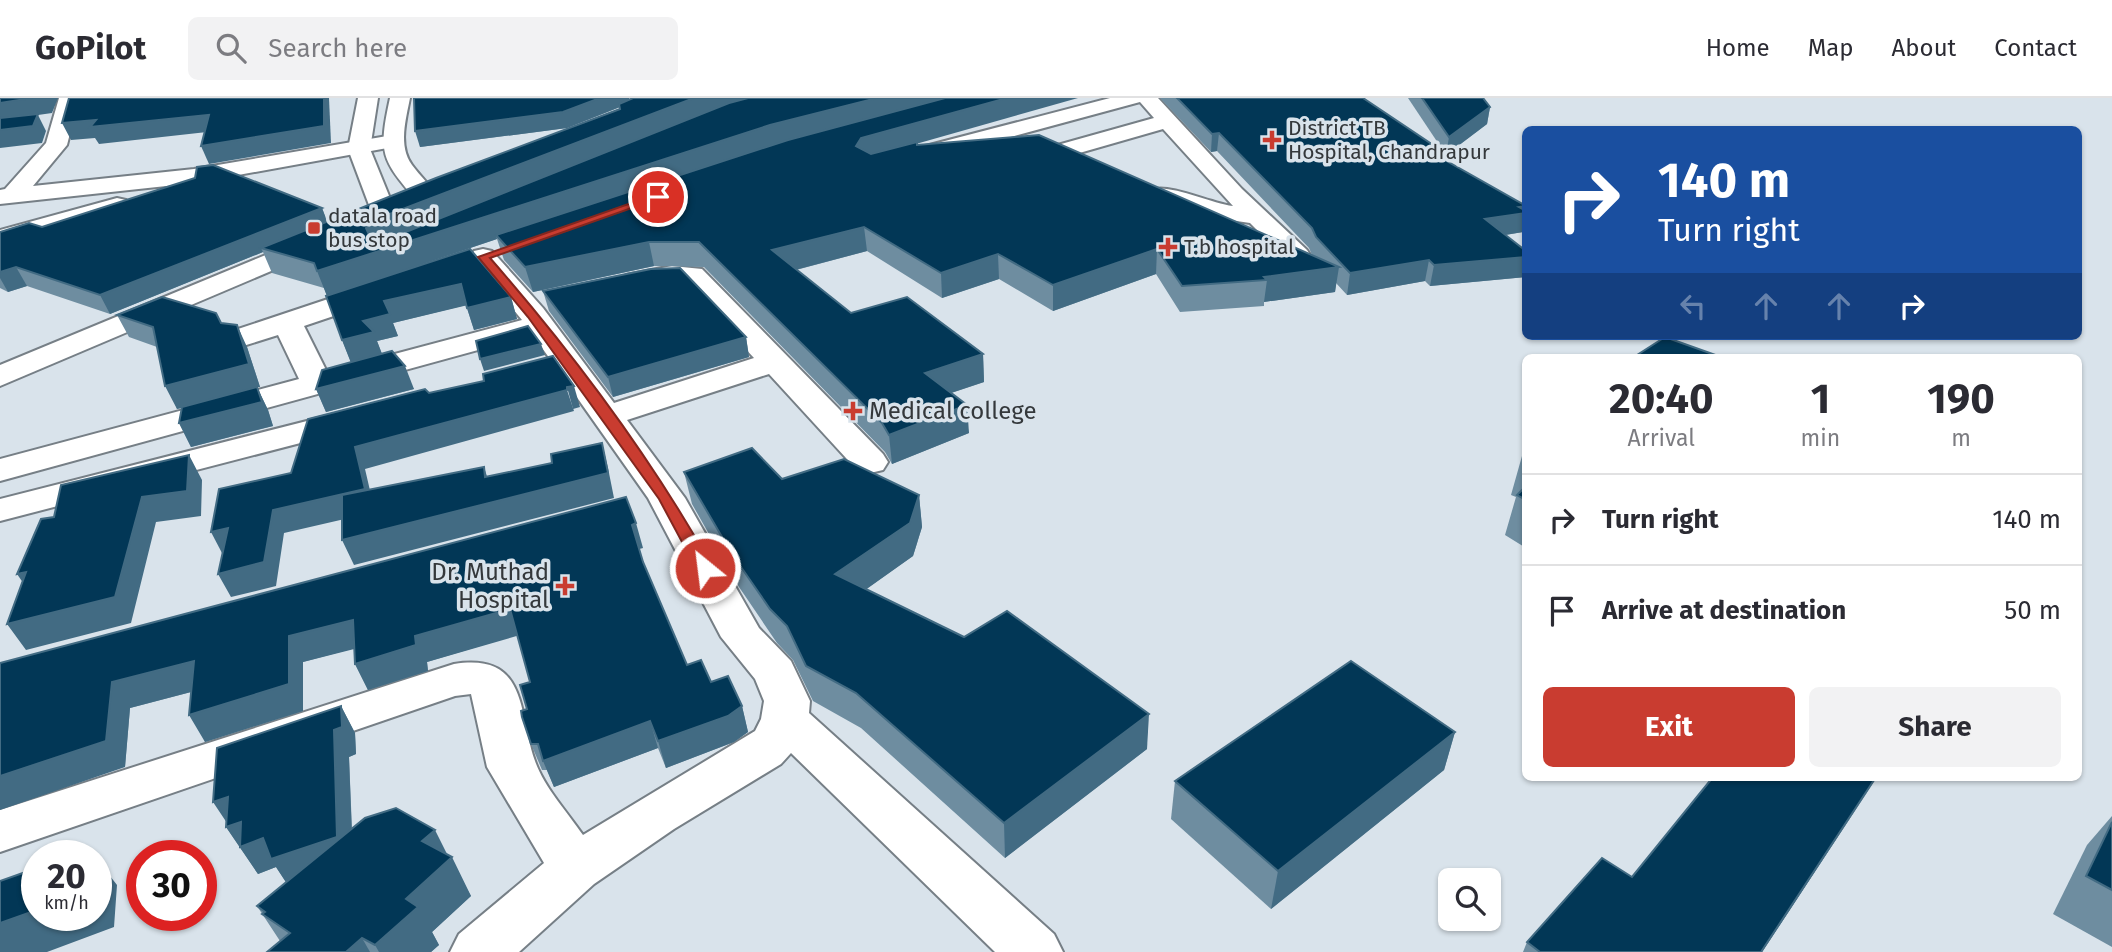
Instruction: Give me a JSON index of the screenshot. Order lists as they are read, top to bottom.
{
  "places": {
    "health": [
      "District TB Hospital, Chandrapur",
      "T.b hospital",
      "Medical college",
      "Dr. Muthad Hospital"
    ],
    "transit": ["datala road bus stop"]
  },
  "page": {
    "header": "GoPilot",
    "search": "Search here",
    "nav": [
      "Home",
      "Map",
      "About",
      "Contact"
    ],
    "turn": ["140 m", "Turn right"],
    "eta": [
      "20:40",
      "Arrival",
      "1",
      "min",
      "190",
      "m"
    ],
    "list": [
      {
        "name": "Turn right",
        "value": "140 m"
      },
      {
        "name": "Arrive at destination",
        "value": "50 m"
      }
    ],
    "buttons": ["Exit", "Share"],
    "speed": "20 km/h",
    "limit": "30"
  }
}
